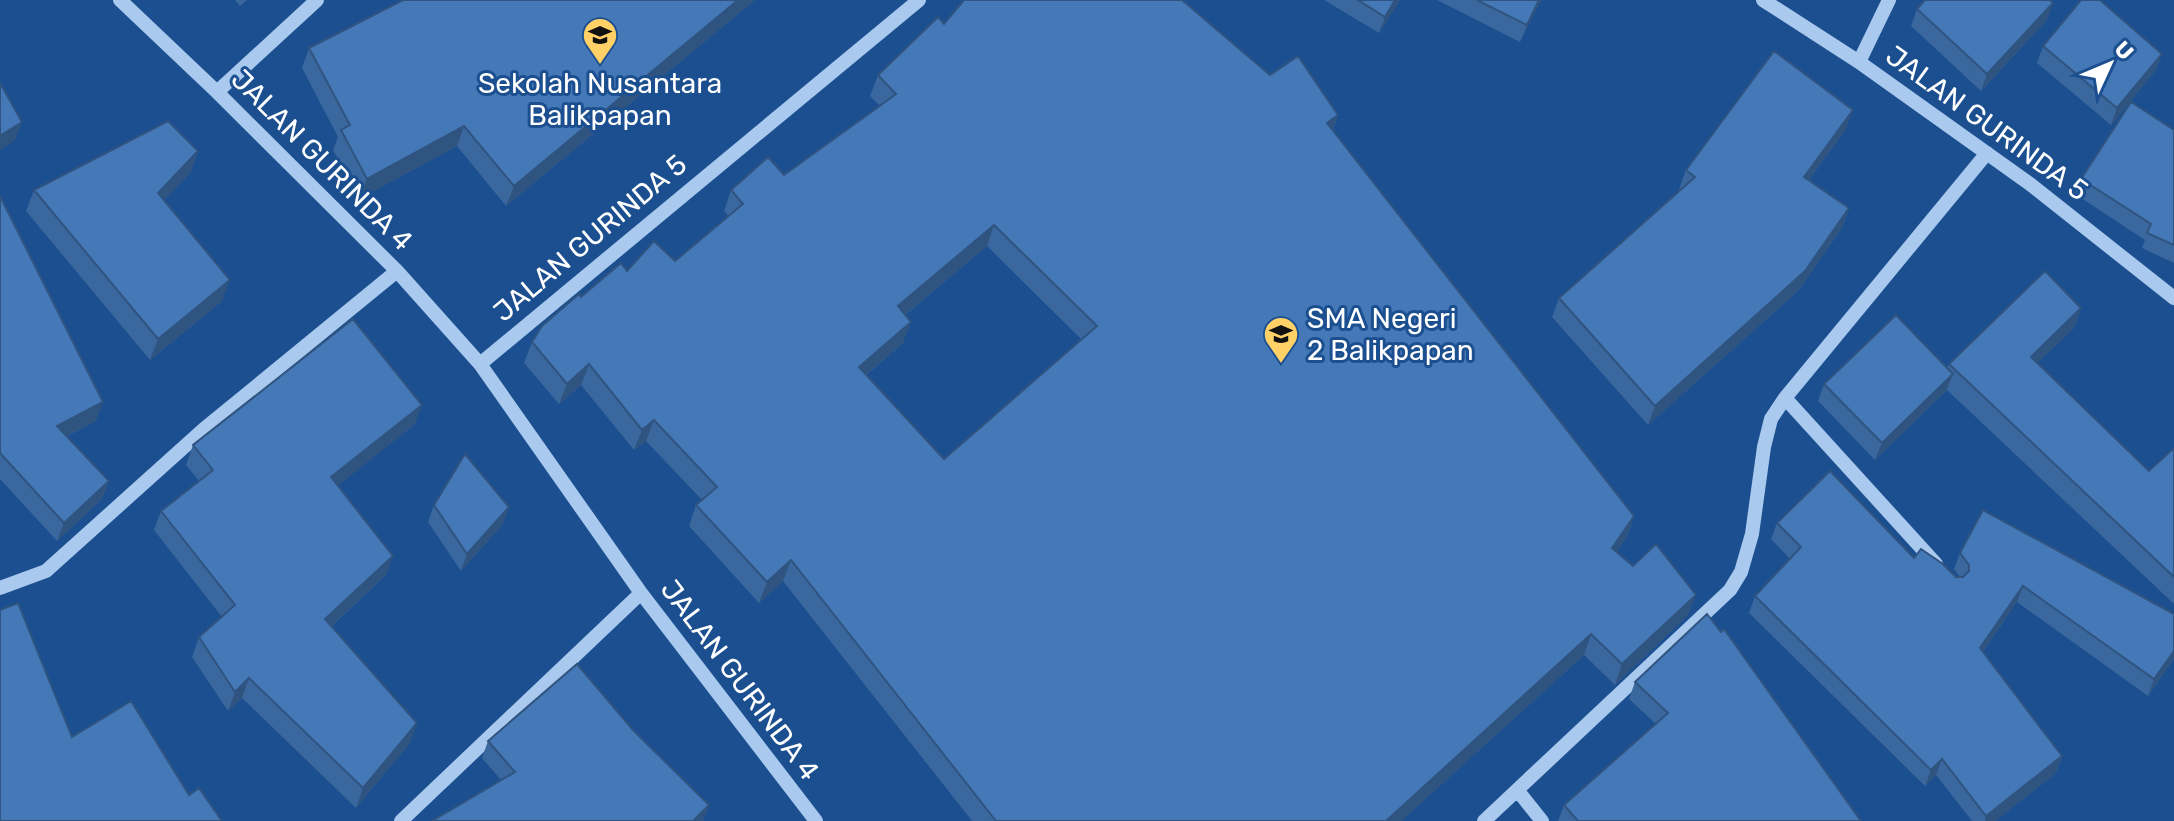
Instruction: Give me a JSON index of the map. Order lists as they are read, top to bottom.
{
  "streets": {
    "street": ["JALAN GURINDA 5", "JALAN GURINDA 4"]
  },
  "crossings": [
    ["JALAN GURINDA 5", "JALAN GURINDA 4"]
  ],
  "places": {
    "school or university": ["Sekolah Nusantara Balikpapan", "SMA Negeri 2 Balikpapan"]
  },
  "north": "top right"
}
